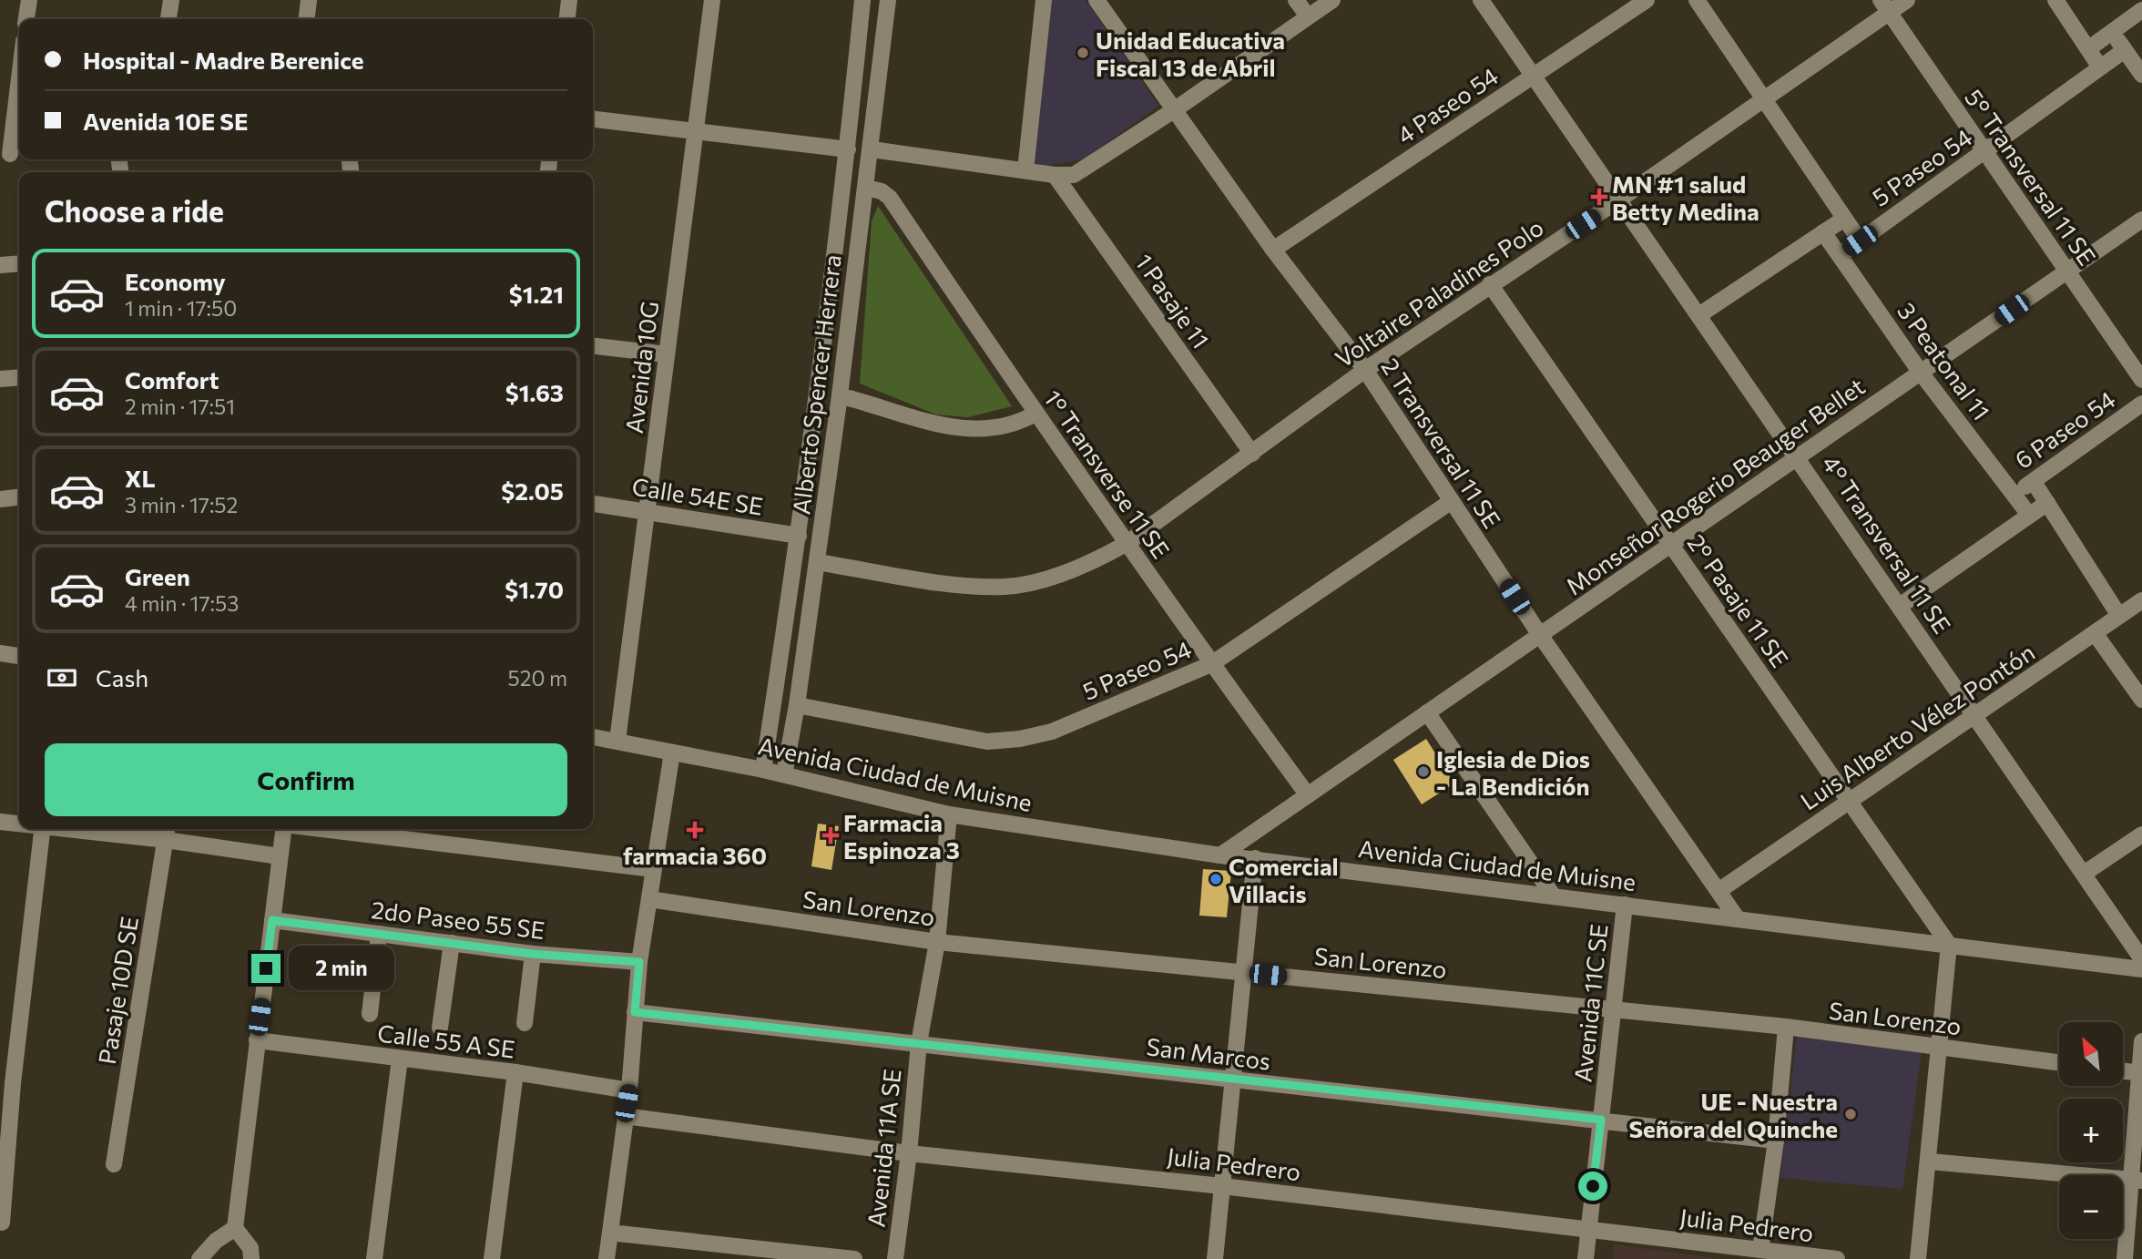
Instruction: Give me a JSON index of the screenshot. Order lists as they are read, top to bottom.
{
  "streets": {
    "street": [
      "4 Paseo 54",
      "5 Paseo 54",
      "5° Transversal 11 SE",
      "Voltaire Paladines Polo",
      "1 Pasaje 11",
      "3 Peatonal 11",
      "Avenida 10G",
      "Alberto Spencer Herrera",
      "6 Paseo 54",
      "2 Transversal 11 SE",
      "1° Transverse 11 SE",
      "Monseñor Rogerio Beauger Bellet",
      "Calle 54E SE",
      "4° Transversal 11 SE",
      "2° Pasaje 11 SE",
      "Luis Alberto Vélez Pontón",
      "Avenida Ciudad de Muisne",
      "San Lorenzo",
      "2do Paseo 55 SE",
      "Pasaje 10D SE",
      "Avenida 11C SE",
      "Calle 55 A SE",
      "San Marcos",
      "Avenida 11A SE",
      "Julia Pedrero"
    ]
  },
  "crossings": [
    ["4 Paseo 54", "2 Transversal 11 SE"],
    ["4 Paseo 54", "4° Transversal 11 SE"],
    ["5 Paseo 54", "5° Transversal 11 SE"],
    ["5 Paseo 54", "3 Peatonal 11"],
    ["5 Paseo 54", "Alberto Spencer Herrera"],
    ["5 Paseo 54", "2 Transversal 11 SE"],
    ["5 Paseo 54", "1° Transverse 11 SE"],
    ["5 Paseo 54", "4° Transversal 11 SE"],
    ["5° Transversal 11 SE", "Voltaire Paladines Polo"],
    ["5° Transversal 11 SE", "Monseñor Rogerio Beauger Bellet"],
    ["Voltaire Paladines Polo", "1 Pasaje 11"],
    ["Voltaire Paladines Polo", "Alberto Spencer Herrera"],
    ["Voltaire Paladines Polo", "2 Transversal 11 SE"],
    ["Voltaire Paladines Polo", "1° Transverse 11 SE"],
    ["Voltaire Paladines Polo", "4° Transversal 11 SE"],
    ["Voltaire Paladines Polo", "2° Pasaje 11 SE"],
    ["3 Peatonal 11", "6 Paseo 54"],
    ["3 Peatonal 11", "Monseñor Rogerio Beauger Bellet"],
    ["Avenida 10G", "Calle 54E SE"],
    ["Avenida 10G", "Avenida Ciudad de Muisne"],
    ["Alberto Spencer Herrera", "1° Transverse 11 SE"],
    ["Alberto Spencer Herrera", "Calle 54E SE"],
    ["Alberto Spencer Herrera", "Avenida Ciudad de Muisne"],
    ["2 Transversal 11 SE", "Monseñor Rogerio Beauger Bellet"],
    ["2 Transversal 11 SE", "Luis Alberto Vélez Pontón"],
    ["2 Transversal 11 SE", "Avenida Ciudad de Muisne"],
    ["1° Transverse 11 SE", "Monseñor Rogerio Beauger Bellet"],
    ["Monseñor Rogerio Beauger Bellet", "4° Transversal 11 SE"],
    ["Monseñor Rogerio Beauger Bellet", "2° Pasaje 11 SE"],
    ["Monseñor Rogerio Beauger Bellet", "Avenida Ciudad de Muisne"],
    ["4° Transversal 11 SE", "Luis Alberto Vélez Pontón"],
    ["2° Pasaje 11 SE", "Luis Alberto Vélez Pontón"],
    ["2° Pasaje 11 SE", "Avenida Ciudad de Muisne"],
    ["Avenida Ciudad de Muisne", "Avenida 11C SE"],
    ["Avenida Ciudad de Muisne", "Avenida 11A SE"],
    ["San Lorenzo", "Avenida 11C SE"],
    ["San Lorenzo", "Avenida 11A SE"],
    ["Avenida 11C SE", "San Marcos"],
    ["Avenida 11C SE", "Julia Pedrero"],
    ["San Marcos", "Avenida 11A SE"],
    ["Avenida 11A SE", "Julia Pedrero"]
  ],
  "places": {
    "other": [
      "Unidad Educativa Fiscal 13 de Abril",
      "Iglesia de Dios - La Bendición",
      "Comercial Villacis",
      "UE - Nuestra Señora del Quinche"
    ],
    "health": ["MN #1 salud Betty Medina", "farmacia 360", "Farmacia Espinoza 3"]
  },
  "north": "top left",
  "page": {
    "banner": ["Hospital - Madre Berenice", "Avenida 10E SE"],
    "heading": "Choose a ride",
    "list": [
      {
        "name": "Economy",
        "note": "1 min · 17:50",
        "value": "$1.21"
      },
      {
        "name": "Comfort",
        "note": "2 min · 17:51",
        "value": "$1.63"
      },
      {
        "name": "XL",
        "note": "3 min · 17:52",
        "value": "$2.05"
      },
      {
        "name": "Green",
        "note": "4 min · 17:53",
        "value": "$1.70"
      }
    ],
    "pay": ["Cash", "520 m"],
    "buttons": "Confirm",
    "bubble": "2 min",
    "map_buttons": ["+", "−"]
  }
}
